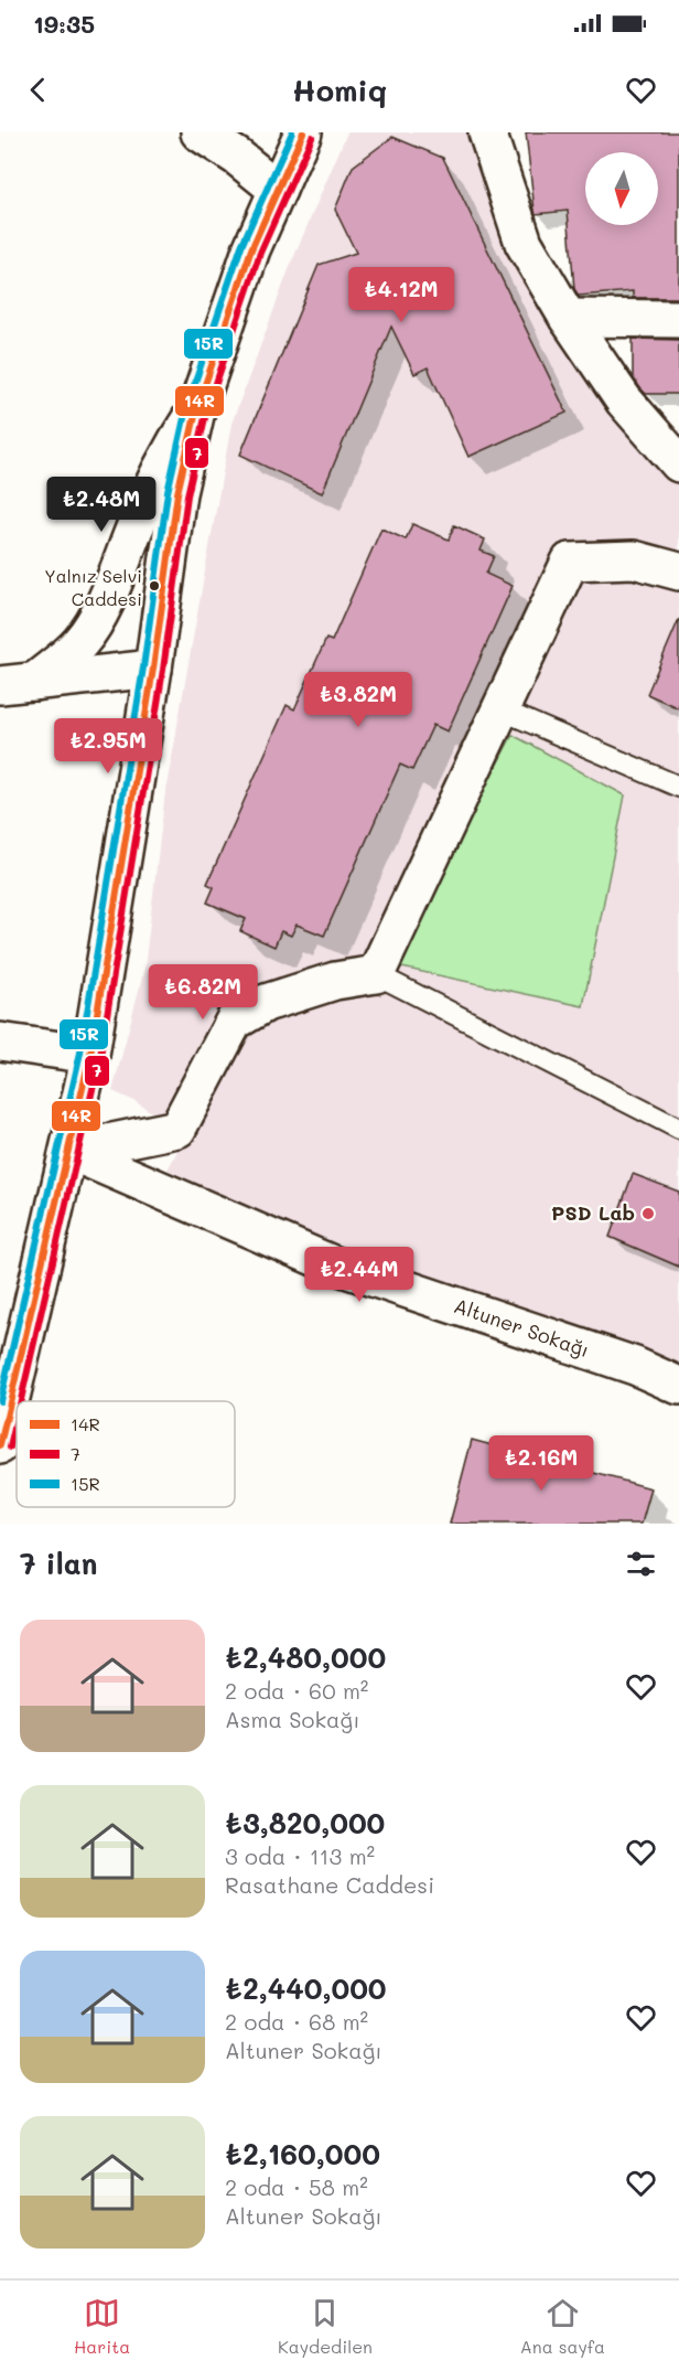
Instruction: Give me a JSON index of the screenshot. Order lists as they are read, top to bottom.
{
  "streets": {
    "street": ["Altuner Sokağı"]
  },
  "places": ["Yalnız Selvi Caddesi", "PSD Lab"],
  "lines": ["transit line 14R", "transit line 15R", "transit line 7"],
  "legend": ["14R", "7", "15R"],
  "north": "bottom",
  "page": {
    "status": "19:35",
    "header": "Homiq",
    "price": [
      "₺4.12M",
      "₺2.48M",
      "₺3.82M",
      "₺2.95M",
      "₺6.82M",
      "₺2.44M",
      "₺2.16M"
    ],
    "heading": "7 ilan",
    "list": [
      {
        "name": "₺2,480,000",
        "note": "2 oda · 60 m² · Asma Sokağı"
      },
      {
        "name": "₺3,820,000",
        "note": "3 oda · 113 m² · Rasathane Caddesi"
      },
      {
        "name": "₺2,440,000",
        "note": "2 oda · 68 m² · Altuner Sokağı"
      },
      {
        "name": "₺2,160,000",
        "note": "2 oda · 58 m² · Altuner Sokağı"
      }
    ],
    "tabs": ["Harita", "Kaydedilen", "Ana sayfa"]
  }
}
